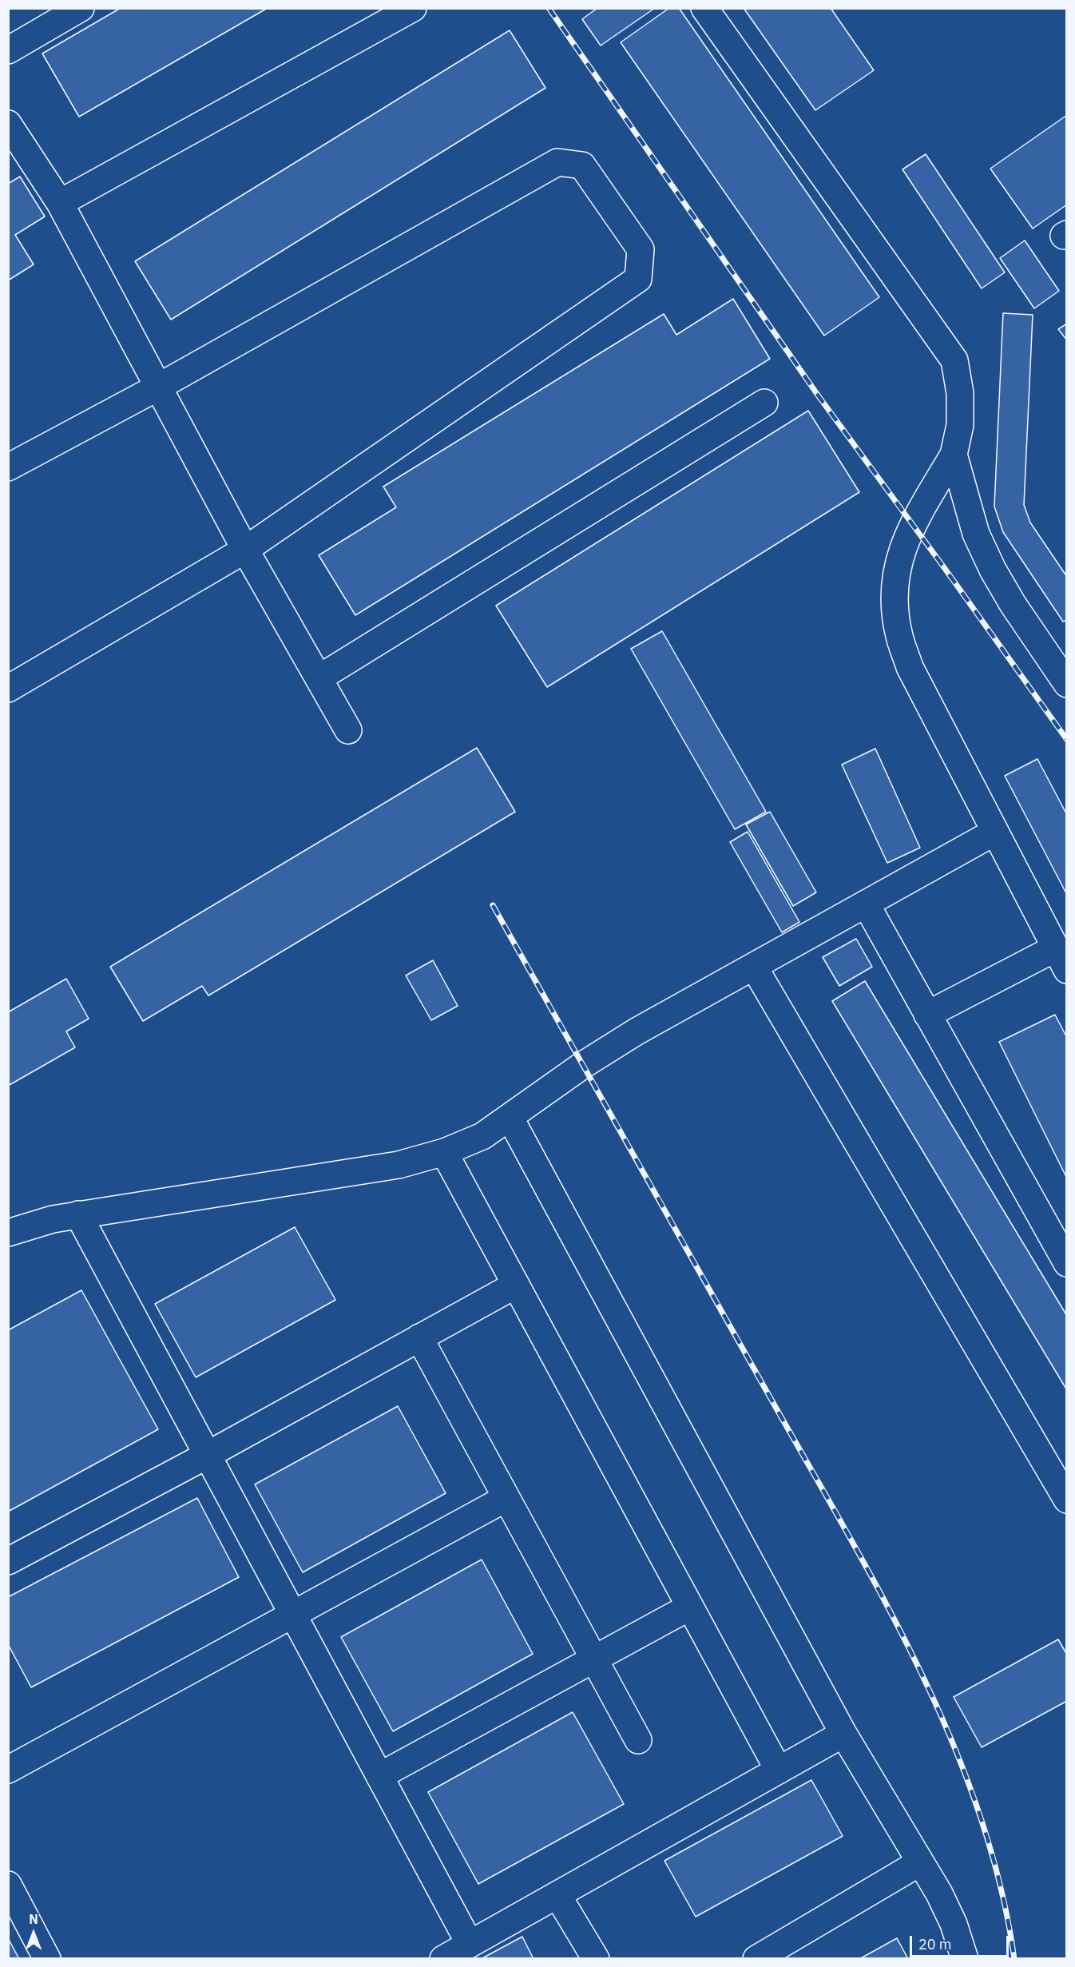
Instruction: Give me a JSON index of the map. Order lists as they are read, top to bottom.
{
  "scale_bar": "20 m",
  "north": "top"
}
